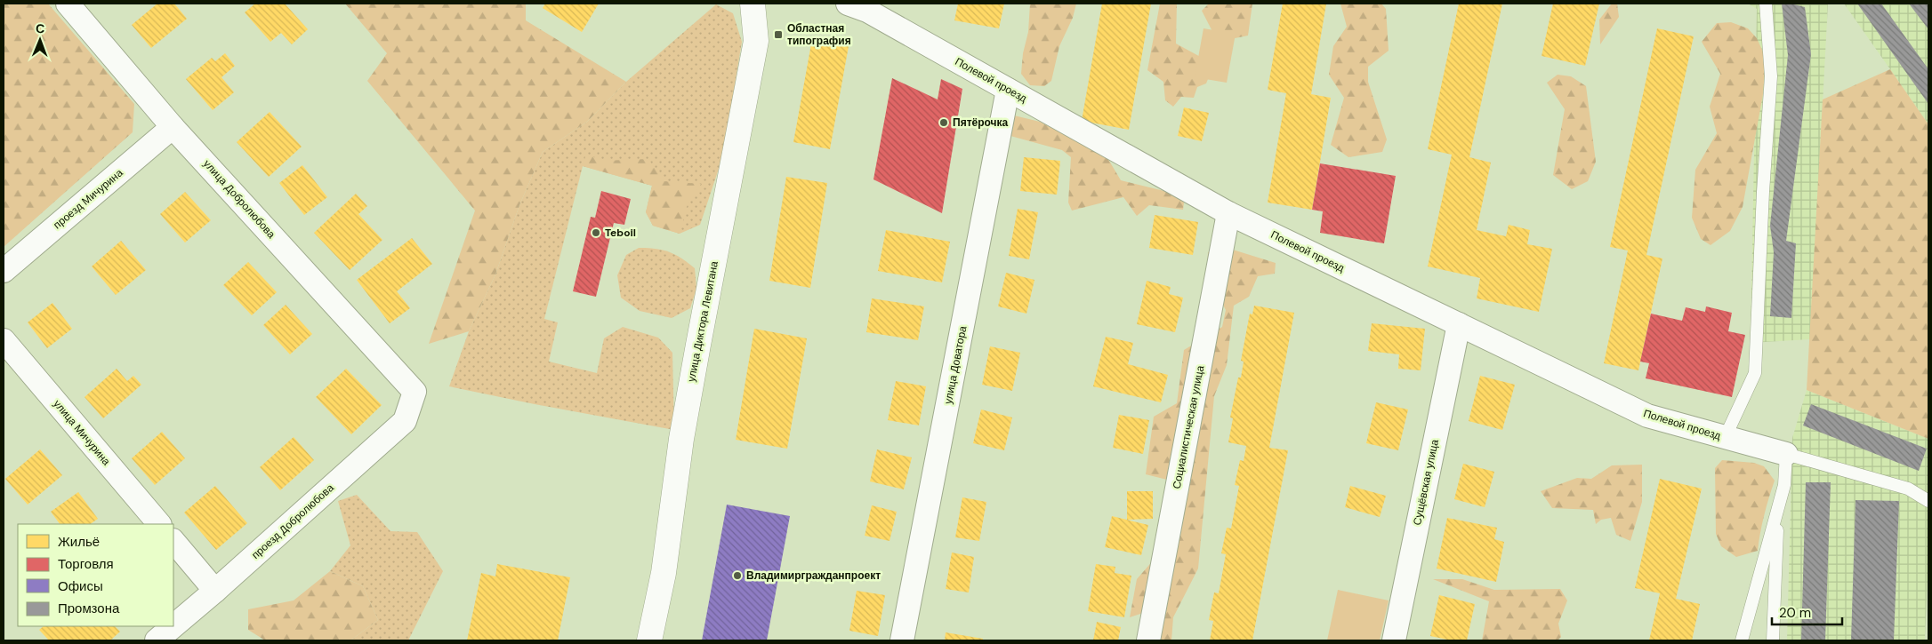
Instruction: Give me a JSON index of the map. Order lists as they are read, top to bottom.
{
  "streets": {
    "street": [
      "Полевой проезд",
      "проезд Мичурина",
      "улица Добролюбова",
      "улица Диктора Левитана",
      "улица Доватора",
      "Социалистическая улица",
      "улица Мичурина",
      "Сущёвская улица",
      "проезд Добролюбова"
    ]
  },
  "crossings": [
    ["Полевой проезд", "улица Доватора"],
    ["Полевой проезд", "Социалистическая улица"],
    ["Полевой проезд", "Сущёвская улица"],
    ["проезд Мичурина", "улица Добролюбова"],
    ["улица Добролюбова", "проезд Добролюбова"]
  ],
  "places": {
    "transit": ["Областная типография"],
    "other": ["Пятёрочка", "Teboil", "Владимиргражданпроект"]
  },
  "legend": [
    "Жильё",
    "Торговля",
    "Офисы",
    "Промзона"
  ],
  "scale_bar": "20 m",
  "north": "top"
}
